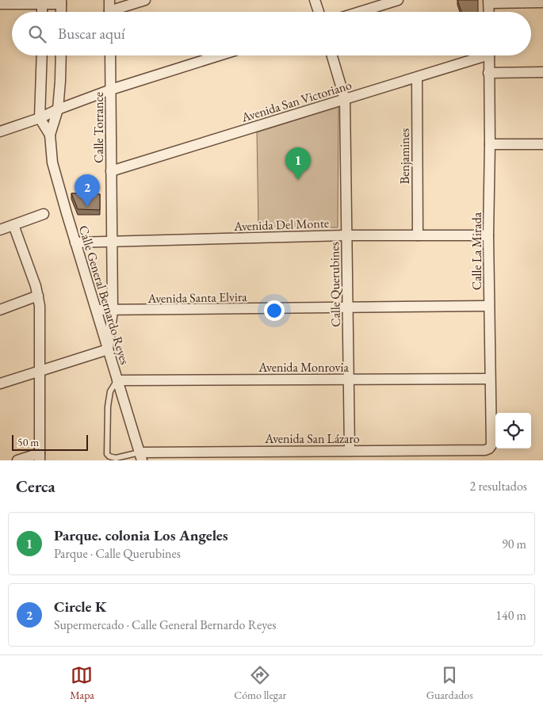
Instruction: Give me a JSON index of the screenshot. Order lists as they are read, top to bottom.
{
  "streets": {
    "street": [
      "Avenida San Victoriano",
      "Calle Torrance",
      "Benjamines",
      "Avenida Del Monte",
      "Calle La Mirada",
      "Calle Querubines",
      "Calle General Bernardo Reyes",
      "Avenida Santa Elvira",
      "Avenida Monrovia",
      "Avenida San Lázaro"
    ]
  },
  "crossings": [
    ["Avenida San Victoriano", "Calle Torrance"],
    ["Avenida San Victoriano", "Benjamines"],
    ["Avenida San Victoriano", "Calle Querubines"],
    ["Calle Torrance", "Avenida Del Monte"],
    ["Calle Torrance", "Calle General Bernardo Reyes"],
    ["Calle Torrance", "Avenida Santa Elvira"],
    ["Benjamines", "Avenida Del Monte"],
    ["Avenida Del Monte", "Calle La Mirada"],
    ["Avenida Del Monte", "Calle Querubines"],
    ["Avenida Del Monte", "Calle General Bernardo Reyes"],
    ["Calle La Mirada", "Avenida Santa Elvira"],
    ["Calle La Mirada", "Avenida Monrovia"],
    ["Calle La Mirada", "Avenida San Lázaro"],
    ["Calle Querubines", "Avenida Santa Elvira"],
    ["Calle Querubines", "Avenida Monrovia"],
    ["Calle Querubines", "Avenida San Lázaro"],
    ["Calle General Bernardo Reyes", "Avenida Santa Elvira"],
    ["Calle General Bernardo Reyes", "Avenida Monrovia"],
    ["Calle General Bernardo Reyes", "Avenida San Lázaro"]
  ],
  "scale_bar": "50 m",
  "page": {
    "search": "Buscar aquí",
    "pins": ["1", "2"],
    "scale": "50 m",
    "heading": ["Cerca", "2 resultados"],
    "list": [
      {
        "mark": "1",
        "name": "Parque. colonia Los Angeles",
        "note": "Parque · Calle Querubines",
        "value": "90 m"
      },
      {
        "mark": "2",
        "name": "Circle K",
        "note": "Supermercado · Calle General Bernardo Reyes",
        "value": "140 m"
      }
    ],
    "nav": ["Mapa", "Cómo llegar", "Guardados"]
  }
}
